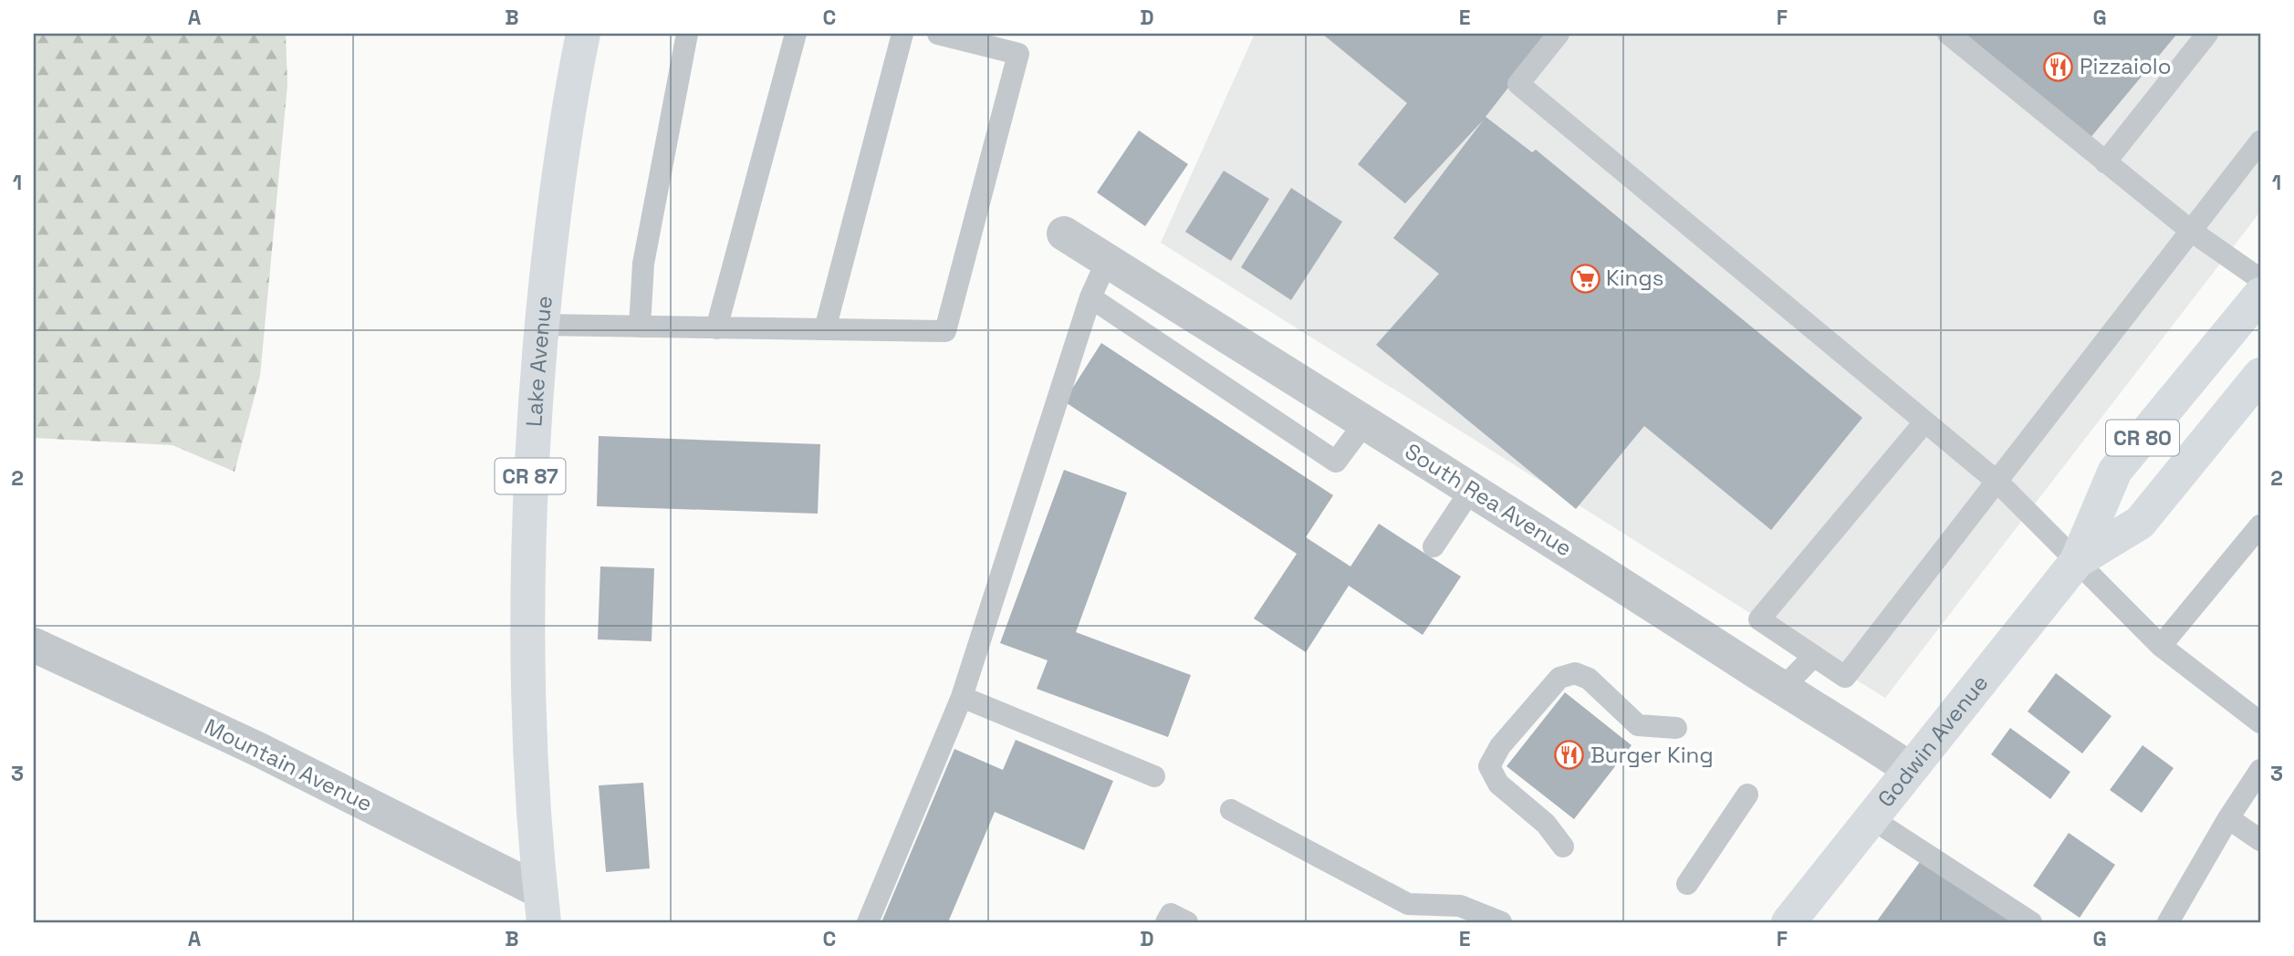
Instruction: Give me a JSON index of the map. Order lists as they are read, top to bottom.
{
  "streets": {
    "main road": [
      "Lake Avenue",
      "CR 80",
      "CR 87",
      "Godwin Avenue"
    ],
    "street": ["South Rea Avenue", "Mountain Avenue"]
  },
  "crossings": [
    ["Lake Avenue", "Mountain Avenue"],
    ["South Rea Avenue", "Godwin Avenue"]
  ],
  "places": {
    "restaurant": ["Pizzaiolo", "Burger King"],
    "supermarket": ["Kings"]
  },
  "grid": {
    "columns": [
      "A",
      "B",
      "C",
      "D",
      "E",
      "F",
      "G"
    ],
    "rows": ["1", "2", "3"]
  }
}
